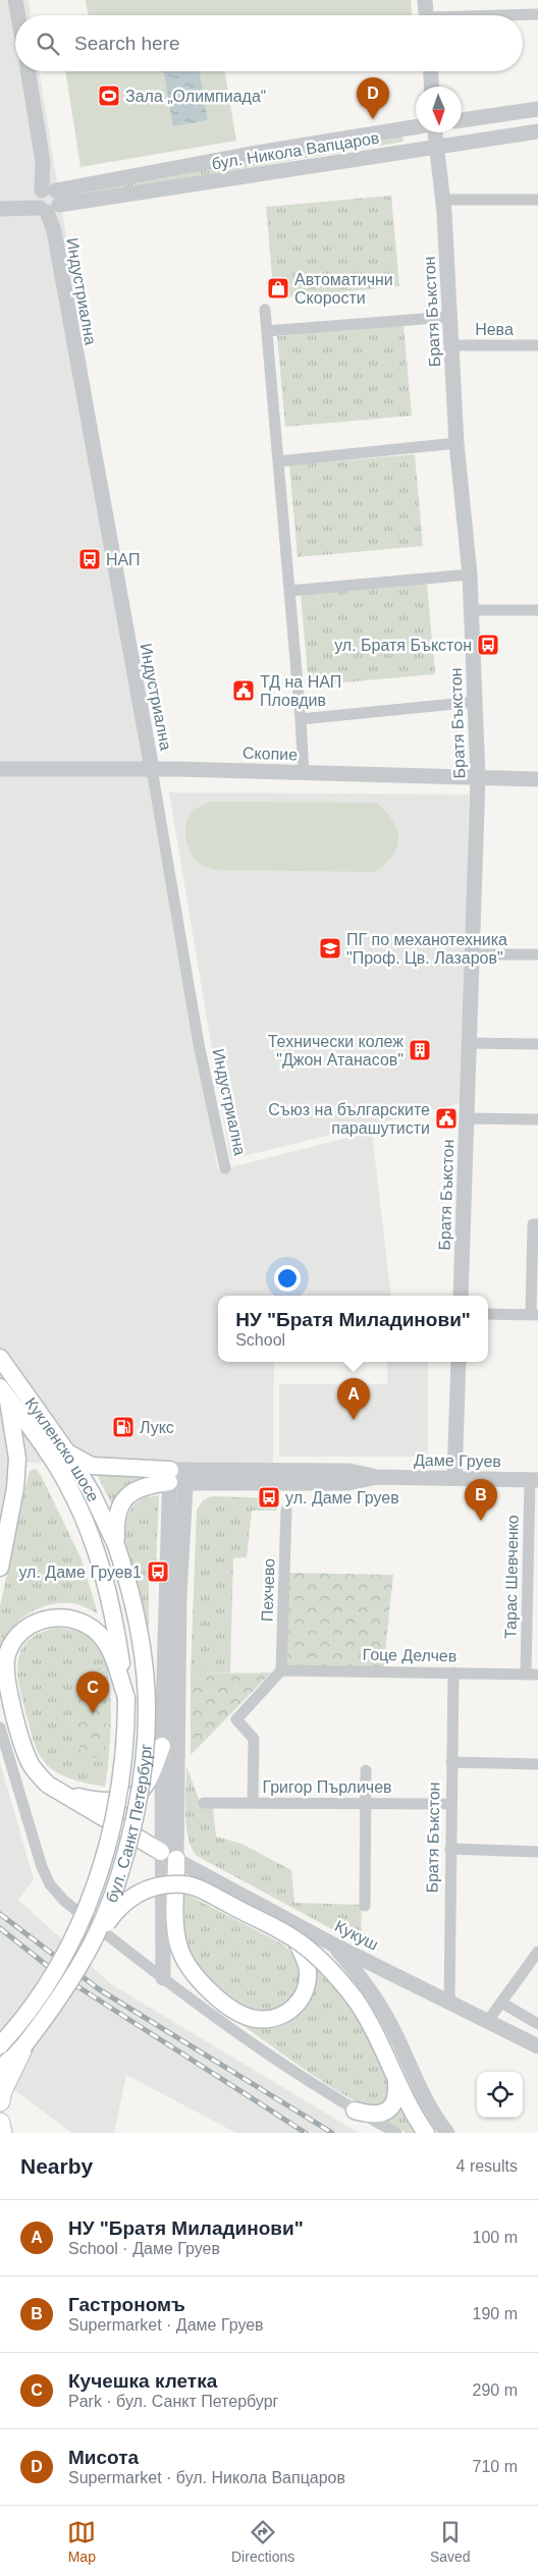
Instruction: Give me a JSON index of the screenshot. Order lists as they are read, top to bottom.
{
  "streets": {
    "main road": ["Кукленско шосе", "бул. Санкт Петербург"],
    "street": [
      "бул. Никола Вапцаров",
      "Индустриална",
      "Братя Бъкстон",
      "Нева",
      "Скопие",
      "Даме Груев",
      "Тарас Шевченко",
      "Пехчево",
      "Гоце Делчев",
      "Григор Пърличев",
      "Кукуш"
    ]
  },
  "crossings": [
    ["бул. Никола Вапцаров", "Индустриална"],
    ["бул. Никола Вапцаров", "Братя Бъкстон"],
    ["Индустриална", "Скопие"],
    ["Братя Бъкстон", "Нева"],
    ["Братя Бъкстон", "Скопие"],
    ["Братя Бъкстон", "Гоце Делчев"],
    ["Братя Бъкстон", "Григор Пърличев"],
    ["Братя Бъкстон", "Кукуш"],
    ["Кукленско шосе", "бул. Санкт Петербург"],
    ["Даме Груев", "Тарас Шевченко"],
    ["Тарас Шевченко", "Гоце Делчев"],
    ["Пехчево", "Гоце Делчев"]
  ],
  "places": {
    "sports": ["Зала „Олимпиада“"],
    "shop": ["Автоматични Скорости"],
    "bus stop": [
      "НАП",
      "ул. Братя Бъкстон",
      "ул. Даме Груев",
      "ул. Даме Груев1"
    ],
    "public building": ["ТД на НАП Пловдив", "Съюз на българските парашутисти"],
    "school or university": ["ПГ по механотехника \"Проф. Цв. Лазаров\""],
    "building": ["Технически колеж \"Джон Атанасов\""],
    "fuel station": ["Лукс"]
  },
  "north": "bottom",
  "page": {
    "search": "Search here",
    "pins": [
      "D",
      "A",
      "B",
      "C"
    ],
    "popup": ["НУ \"Братя Миладинови\"", "School"],
    "heading": ["Nearby", "4 results"],
    "list": [
      {
        "mark": "A",
        "name": "НУ \"Братя Миладинови\"",
        "note": "School · Даме Груев",
        "value": "100 m"
      },
      {
        "mark": "B",
        "name": "Гастрономъ",
        "note": "Supermarket · Даме Груев",
        "value": "190 m"
      },
      {
        "mark": "C",
        "name": "Кучешка клетка",
        "note": "Park · бул. Санкт Петербург",
        "value": "290 m"
      },
      {
        "mark": "D",
        "name": "Мисота",
        "note": "Supermarket · бул. Никола Вапцаров",
        "value": "710 m"
      }
    ],
    "nav": ["Map", "Directions", "Saved"]
  }
}
